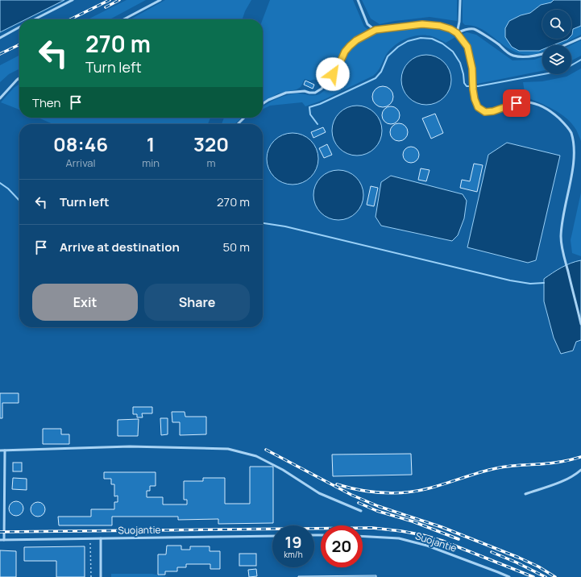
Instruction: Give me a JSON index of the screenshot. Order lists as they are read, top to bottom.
{
  "streets": {
    "lane": ["Suojantie"]
  },
  "page": {
    "turn": ["270 m", "Turn left"],
    "then": "Then",
    "eta": [
      "08:46",
      "Arrival",
      "1",
      "min",
      "320",
      "m"
    ],
    "list": [
      {
        "name": "Turn left",
        "value": "270 m"
      },
      {
        "name": "Arrive at destination",
        "value": "50 m"
      }
    ],
    "buttons": ["Exit", "Share"],
    "speed": "19 km/h",
    "limit": "20"
  }
}
